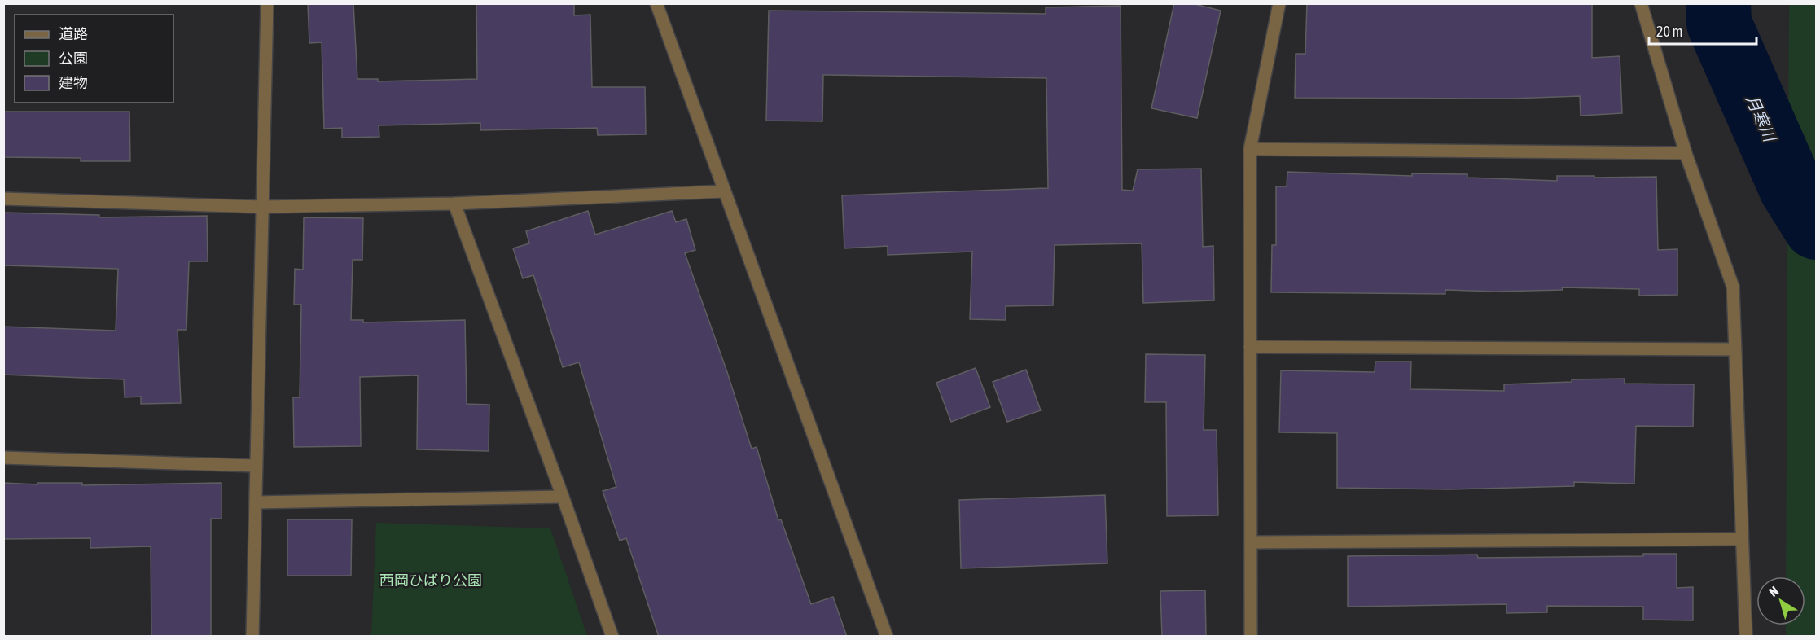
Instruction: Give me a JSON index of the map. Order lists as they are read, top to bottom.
{
  "water": ["月寒川"],
  "parks": ["西岡ひばり公園"],
  "legend": ["道路", "公園", "建物"],
  "scale_bar": "20 m",
  "north": "top left"
}
